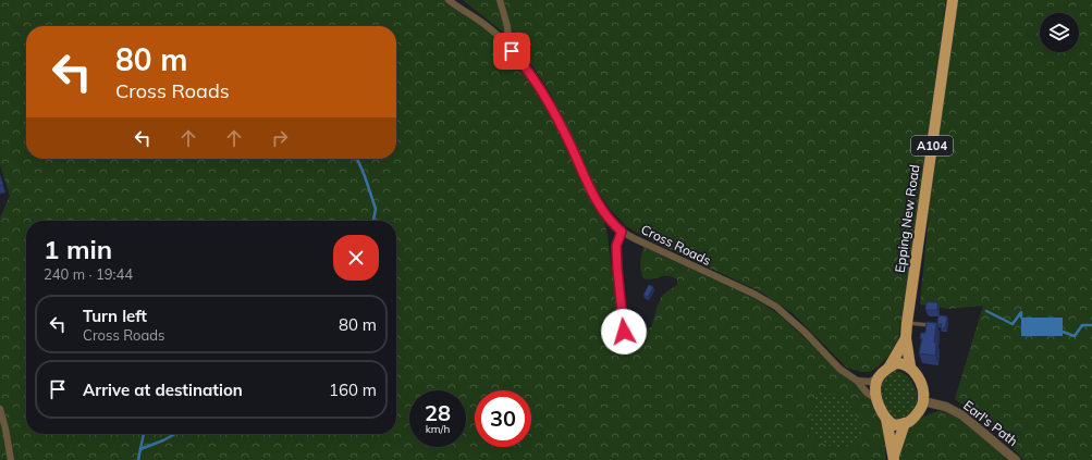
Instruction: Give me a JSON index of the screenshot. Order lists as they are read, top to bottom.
{
  "streets": {
    "main road": ["A104", "Epping New Road"],
    "street": ["Cross Roads", "Earl's Path"]
  },
  "crossings": [
    ["A104", "Epping New Road"],
    ["A104", "Cross Roads"],
    ["A104", "Earl's Path"],
    ["Epping New Road", "Cross Roads"],
    ["Epping New Road", "Earl's Path"],
    ["Cross Roads", "Earl's Path"]
  ],
  "page": {
    "turn": ["80 m", "Cross Roads"],
    "heading": ["1 min", "240 m · 19:44"],
    "list": [
      {
        "name": "Turn left",
        "note": "Cross Roads",
        "value": "80 m"
      },
      {
        "name": "Arrive at destination",
        "value": "160 m"
      }
    ],
    "speed": "28 km/h",
    "limit": "30"
  }
}
